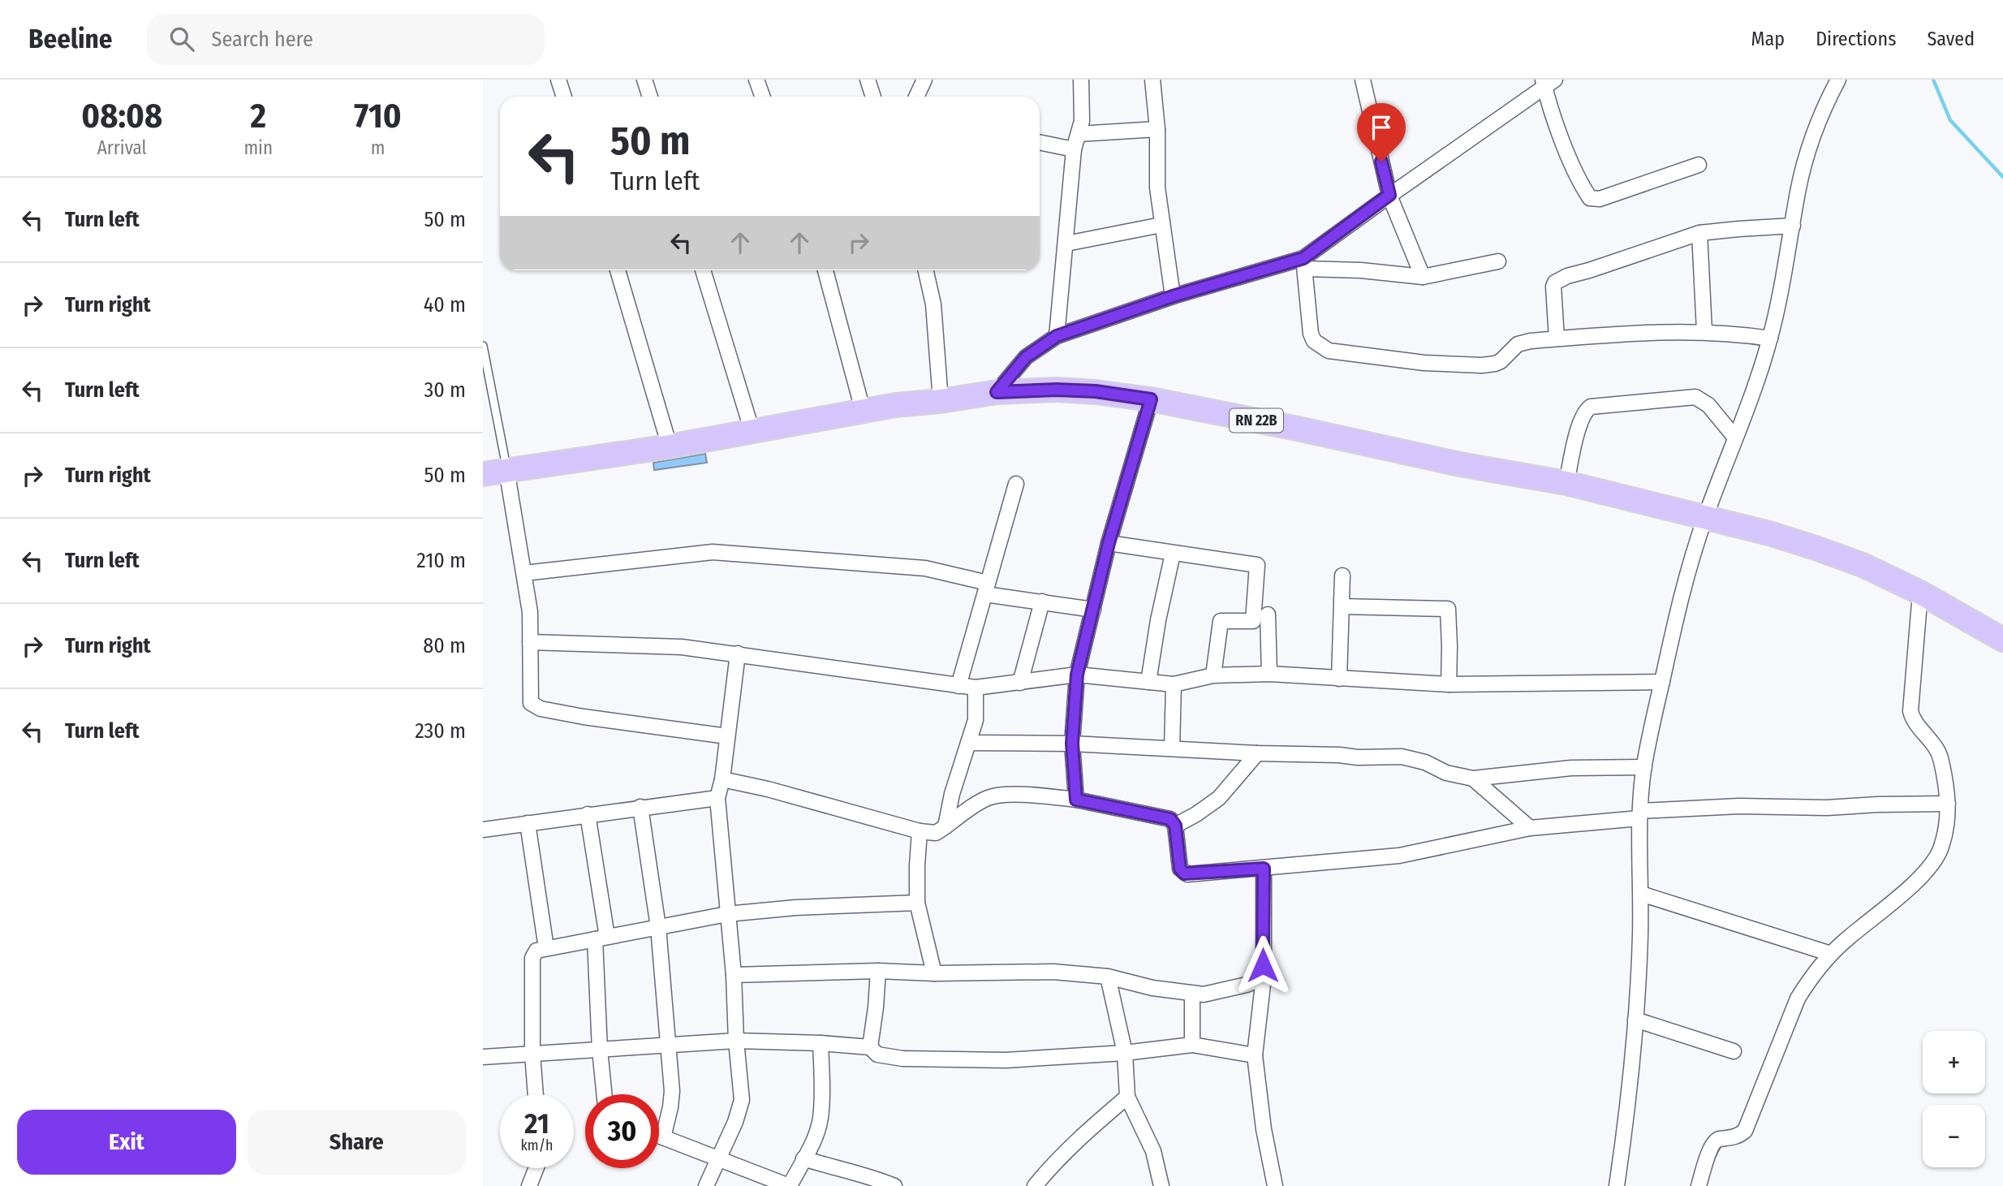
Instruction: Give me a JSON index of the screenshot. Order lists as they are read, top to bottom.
{
  "streets": {
    "main road": ["RN 22B"]
  },
  "page": {
    "header": "Beeline",
    "search": "Search here",
    "nav": ["Map", "Directions", "Saved"],
    "eta": [
      "08:08",
      "Arrival",
      "2",
      "min",
      "710",
      "m"
    ],
    "turn": ["50 m", "Turn left"],
    "list": [
      {
        "name": "Turn left",
        "value": "50 m"
      },
      {
        "name": "Turn right",
        "value": "40 m"
      },
      {
        "name": "Turn left",
        "value": "30 m"
      },
      {
        "name": "Turn right",
        "value": "50 m"
      },
      {
        "name": "Turn left",
        "value": "210 m"
      },
      {
        "name": "Turn right",
        "value": "80 m"
      },
      {
        "name": "Turn left",
        "value": "230 m"
      }
    ],
    "map_buttons": ["+", "−"],
    "speed": "21 km/h",
    "limit": "30",
    "buttons": ["Exit", "Share"]
  }
}
